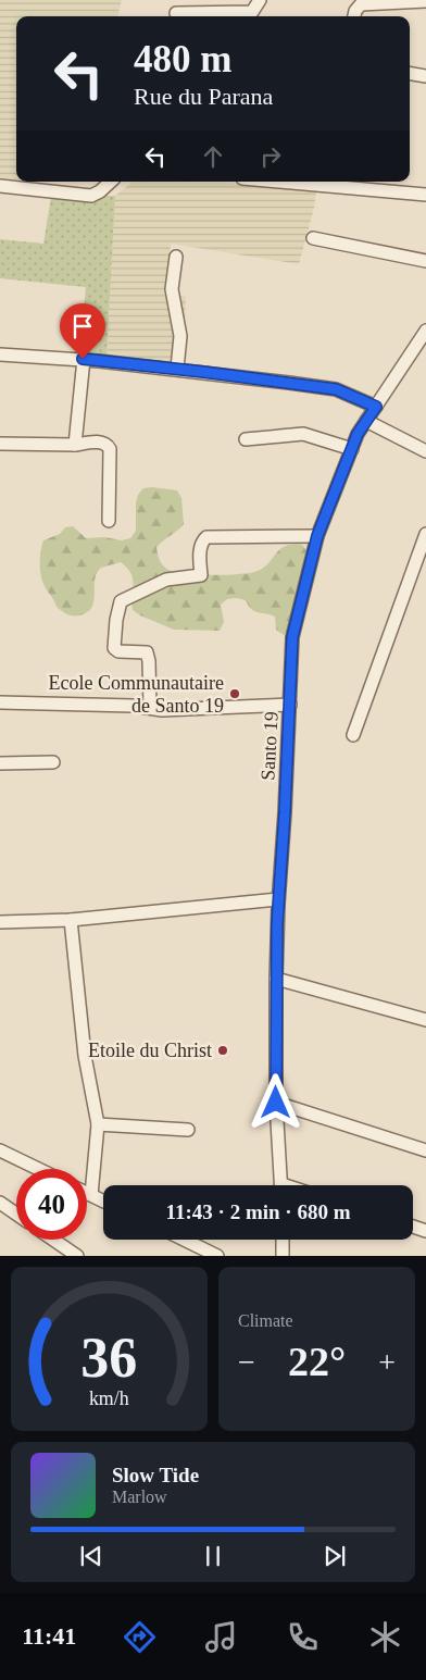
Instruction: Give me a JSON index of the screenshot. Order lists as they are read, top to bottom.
{
  "streets": {
    "street": ["Santo 19"]
  },
  "places": ["Ecole Communautaire de Santo 19", "Etoile du Christ"],
  "page": {
    "turn": ["480 m", "Rue du Parana"],
    "limit": "40",
    "trip": "11:43 · 2 min · 680 m",
    "tile": "Climate",
    "heat": ["−", "22°", "+"],
    "song": ["Slow Tide", "Marlow"],
    "tabs": "11:41",
    "gauge": ["36", "km/h"]
  }
}
